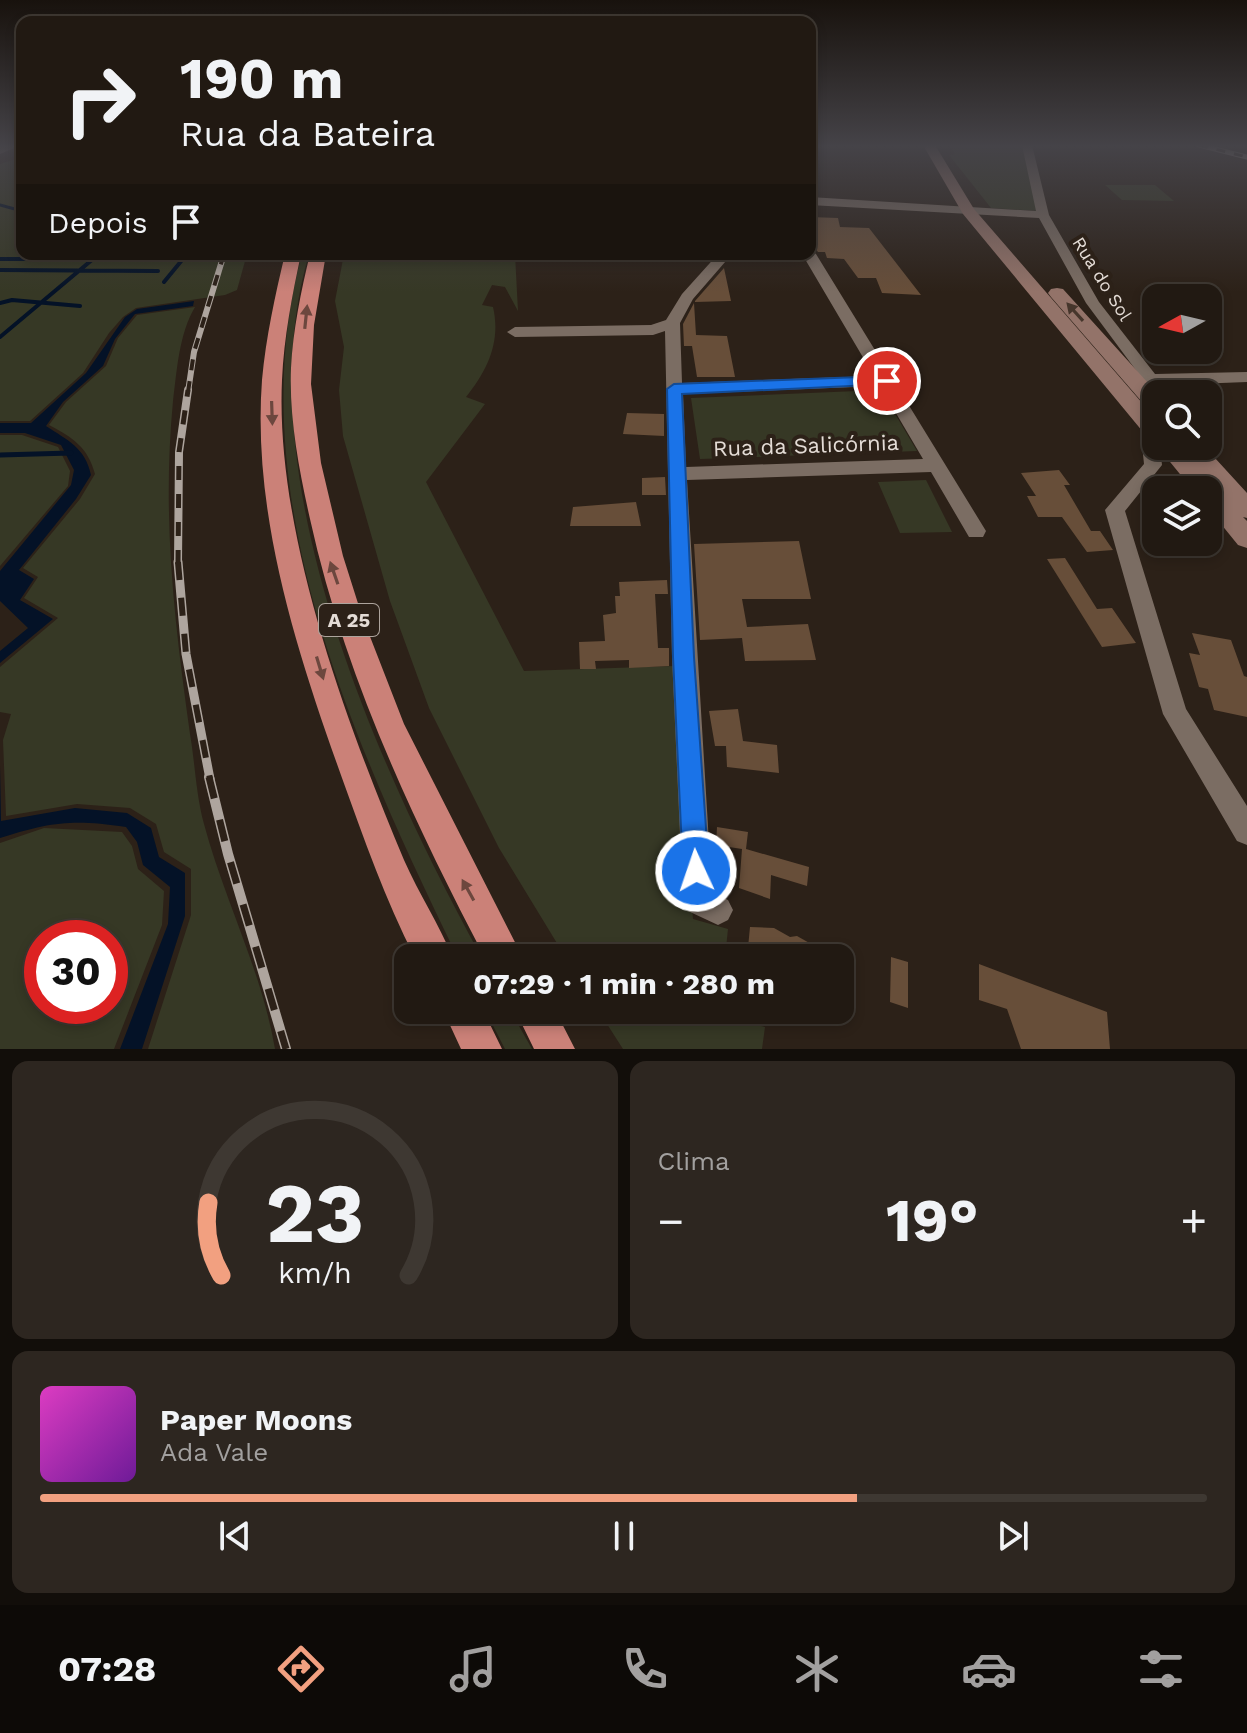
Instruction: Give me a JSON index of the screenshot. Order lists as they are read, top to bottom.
{
  "streets": {
    "highway": ["A 25"],
    "street": ["Rua do Sol", "Rua da Salicórnia"]
  },
  "north": "left",
  "page": {
    "turn": ["190 m", "Rua da Bateira"],
    "then": "Depois",
    "limit": "30",
    "trip": "07:29 · 1 min · 280 m",
    "tile": "Clima",
    "heat": ["−", "19°", "+"],
    "song": ["Paper Moons", "Ada Vale"],
    "tabs": "07:28",
    "gauge": ["23", "km/h"]
  }
}
